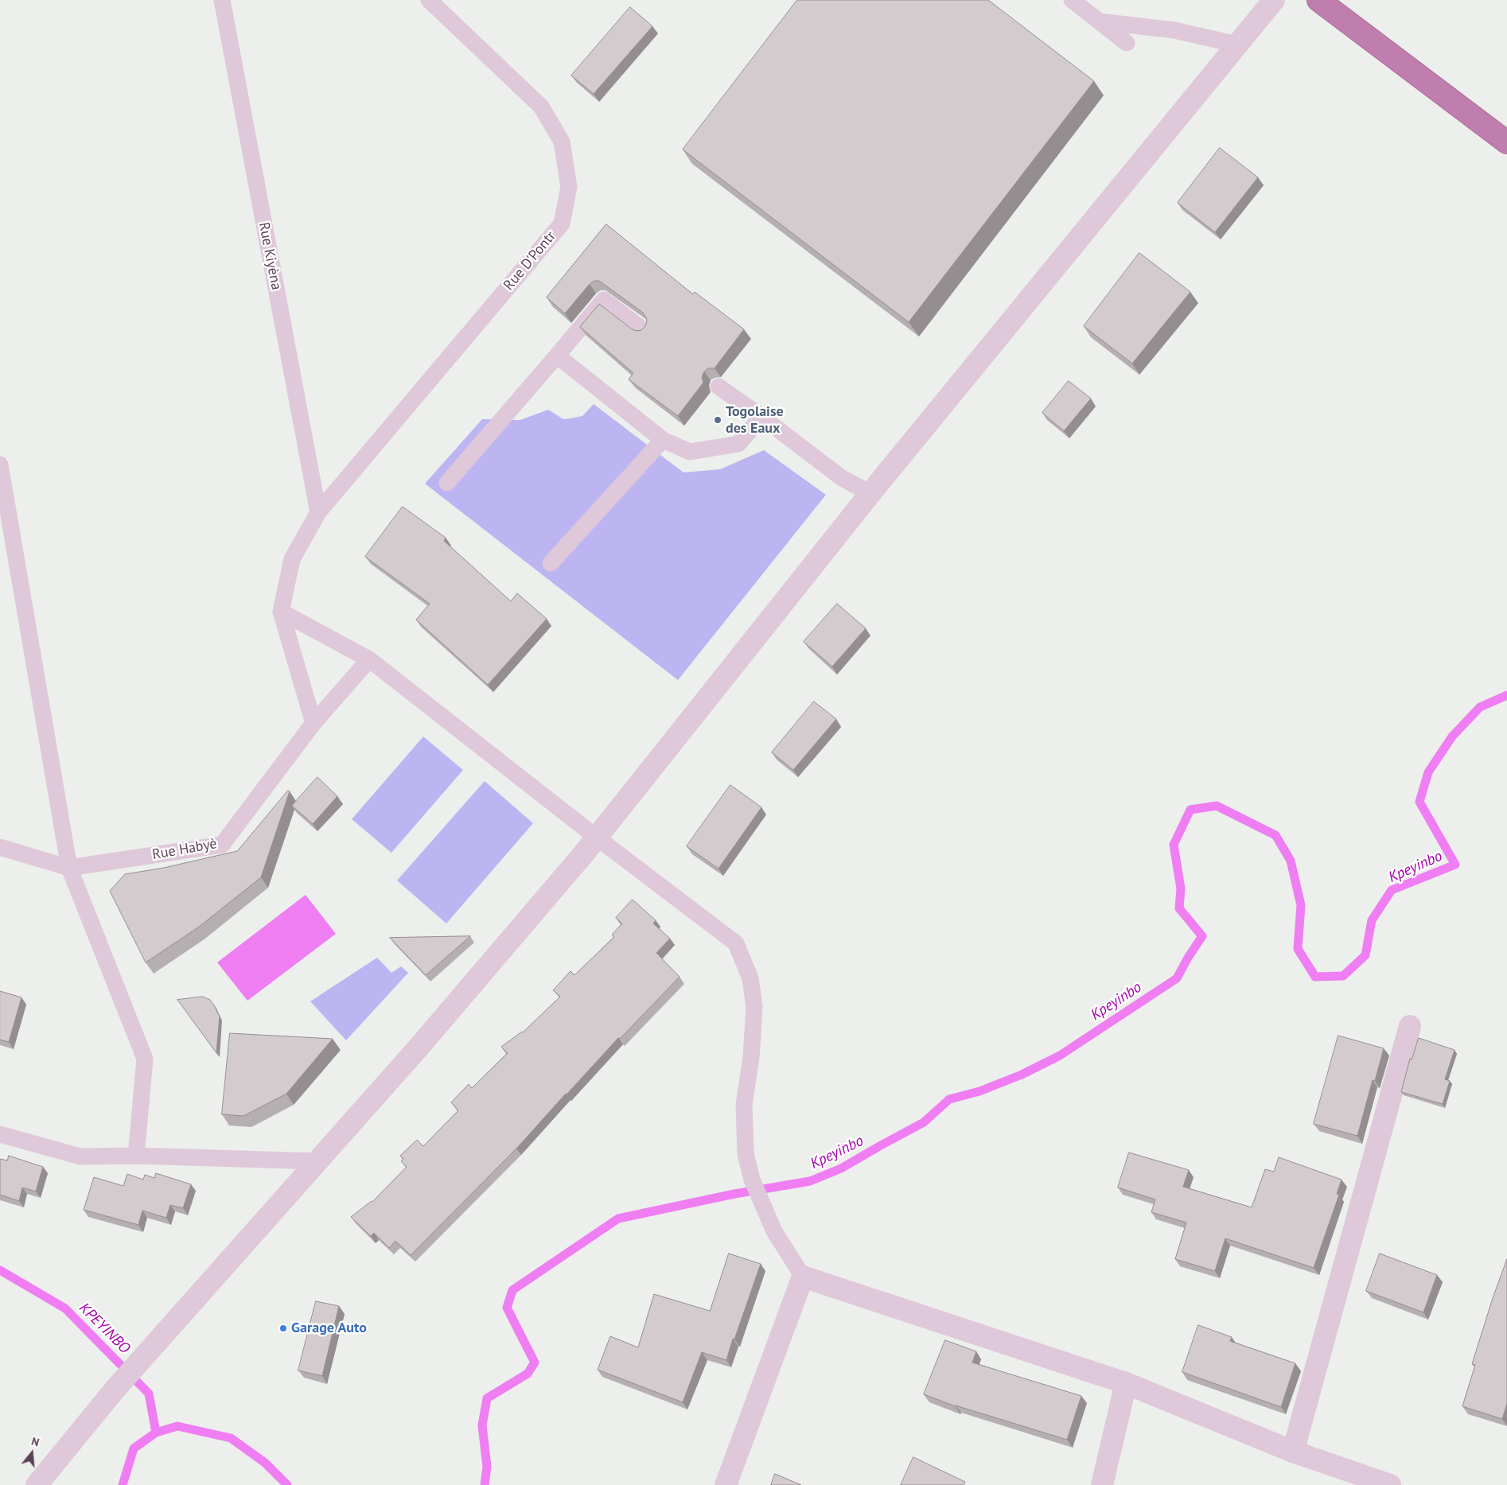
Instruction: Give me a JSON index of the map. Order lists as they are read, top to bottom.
{
  "streets": {
    "lane": ["Rue Kiyèna", "Rue D'Pontr", "Rue Habyè"]
  },
  "crossings": [
    ["Rue Kiyèna", "Rue D'Pontr"]
  ],
  "water": ["Kpeyinbo", "KPEYINBO"],
  "places": ["Togolaise des Eaux", "Garage Auto"],
  "north": "top"
}
